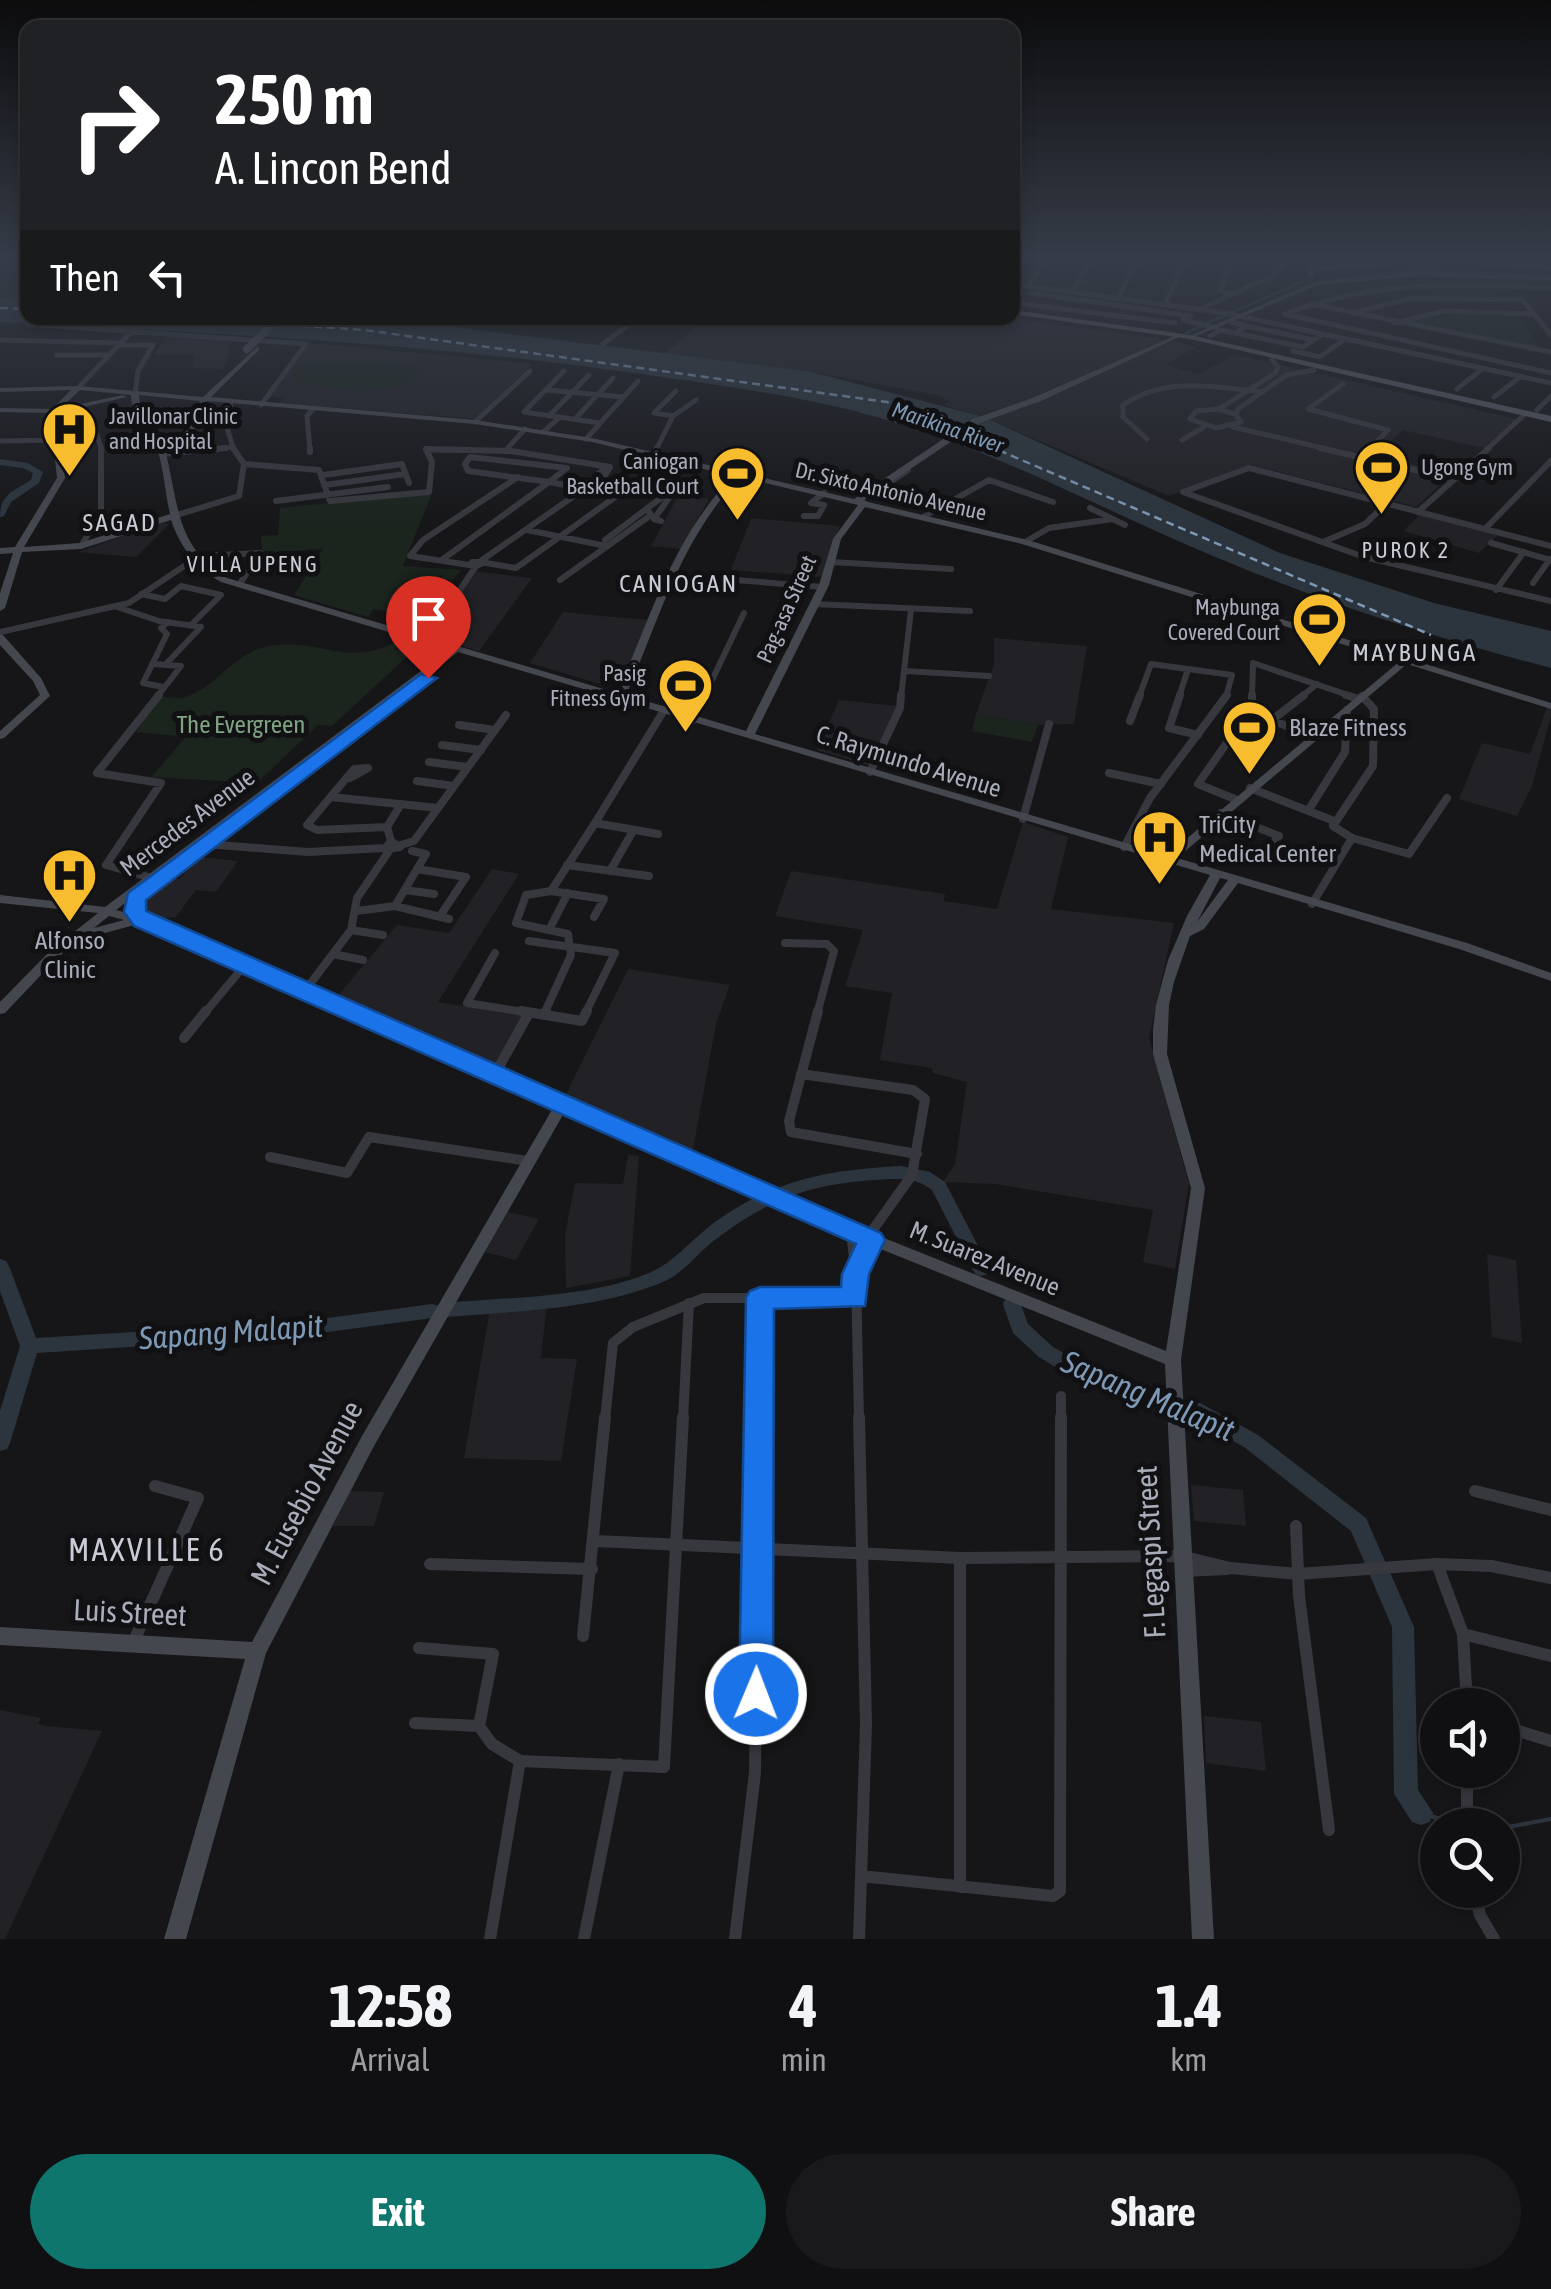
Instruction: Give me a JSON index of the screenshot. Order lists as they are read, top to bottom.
{
  "streets": {
    "main road": [
      "Dr. Sixto Antonio Avenue",
      "Pag-asa Street",
      "C. Raymundo Avenue",
      "Mercedes Avenue",
      "M. Suarez Avenue",
      "M. Eusebio Avenue",
      "F. Legaspi Street",
      "Luis Street"
    ]
  },
  "crossings": [
    ["Dr. Sixto Antonio Avenue", "Pag-asa Street"],
    ["Dr. Sixto Antonio Avenue", "C. Raymundo Avenue"],
    ["Pag-asa Street", "C. Raymundo Avenue"],
    ["C. Raymundo Avenue", "Mercedes Avenue"],
    ["C. Raymundo Avenue", "F. Legaspi Street"],
    ["Mercedes Avenue", "M. Suarez Avenue"],
    ["M. Suarez Avenue", "M. Eusebio Avenue"],
    ["M. Suarez Avenue", "F. Legaspi Street"],
    ["M. Eusebio Avenue", "Luis Street"]
  ],
  "districts": [
    "SAGAD",
    "PUROK 2",
    "VILLA UPENG",
    "CANIOGAN",
    "MAYBUNGA",
    "MAXVILLE 6"
  ],
  "water": ["Marikina River", "Sapang Malapit"],
  "parks": ["The Evergreen"],
  "places": {
    "hospital": ["Javillonar Clinic and Hospital", "TriCity Medical Center", "Alfonso Clinic"],
    "sports": [
      "Ugong Gym",
      "Caniogan Basketball Court",
      "Maybunga Covered Court",
      "Pasig Fitness Gym",
      "Blaze Fitness"
    ]
  },
  "page": {
    "turn": ["250 m", "A. Lincon Bend"],
    "then": "Then",
    "eta": [
      "12:58",
      "Arrival",
      "4",
      "min",
      "1.4",
      "km"
    ],
    "buttons": ["Exit", "Share"]
  }
}
